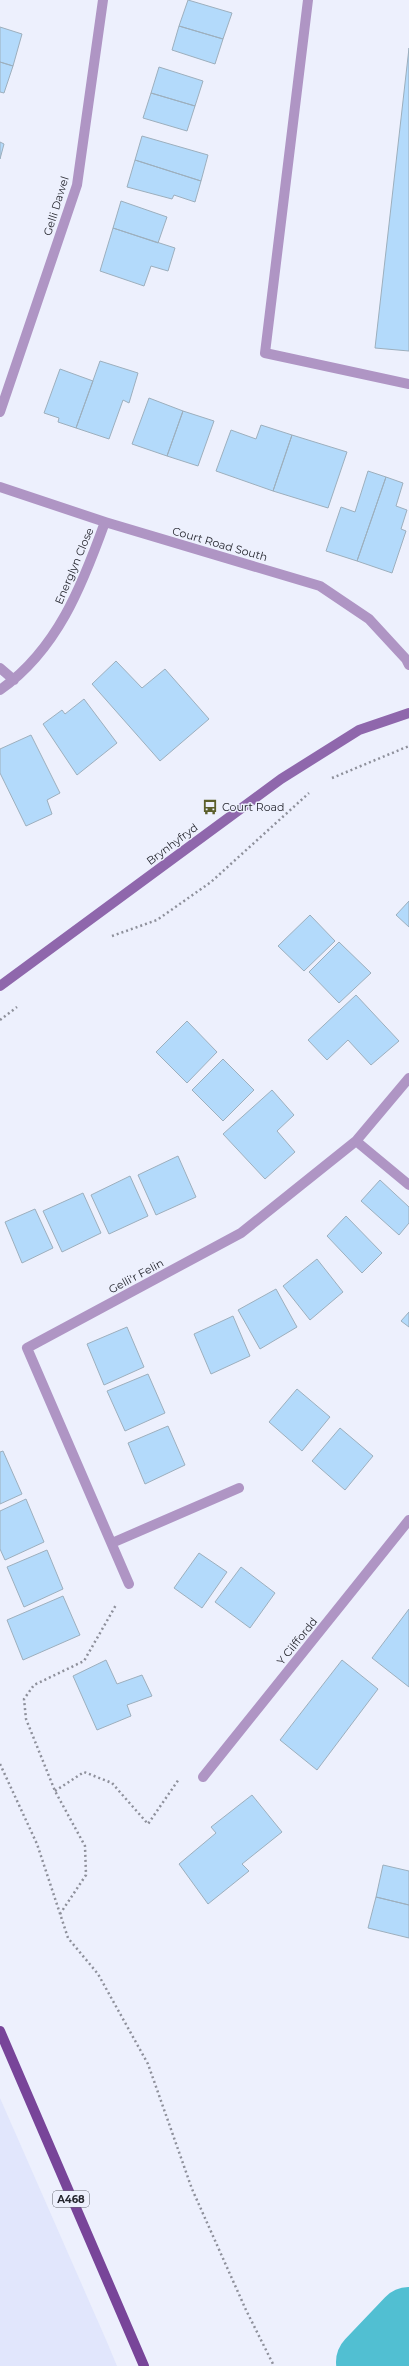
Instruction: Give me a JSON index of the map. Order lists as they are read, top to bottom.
{
  "streets": {
    "main road": ["Brynhyfryd", "A468"],
    "street": [
      "Gelli Dawel",
      "Court Road South",
      "Energlyn Close",
      "Gelli'r Felin",
      "Y Cilffordd"
    ]
  },
  "crossings": [
    ["Court Road South", "Energlyn Close"]
  ],
  "places": {
    "bus stop": ["Court Road"]
  }
}
